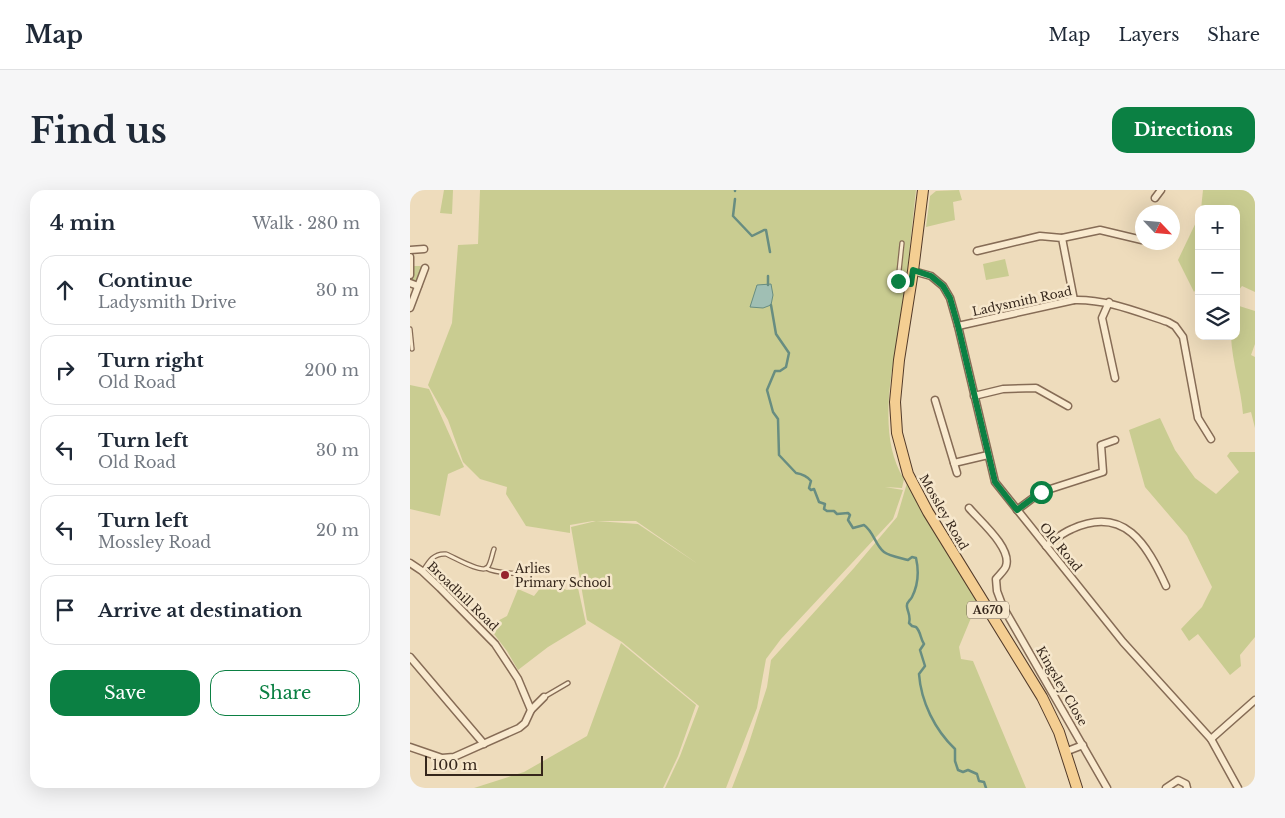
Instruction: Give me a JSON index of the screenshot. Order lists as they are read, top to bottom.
{
  "streets": {
    "main road": ["Mossley Road", "A670"],
    "street": [
      "Ladysmith Road",
      "Old Road",
      "Broadhill Road",
      "Kingsley Close"
    ]
  },
  "crossings": [
    ["Ladysmith Road", "Old Road"],
    ["Mossley Road", "Old Road"],
    ["Mossley Road", "Kingsley Close"]
  ],
  "places": ["Arlies Primary School"],
  "scale_bar": "100 m",
  "north": "bottom right",
  "page": {
    "header": "Map",
    "nav": ["Map", "Layers", "Share"],
    "buttons": [
      "Directions",
      ["Save", "Share"]
    ],
    "title": "Find us",
    "heading": ["4 min", "Walk · 280 m"],
    "map_buttons": ["+", "−"],
    "list": [
      ["Continue", "Ladysmith Drive", "30 m"],
      ["Turn right", "Old Road", "200 m"],
      ["Turn left", "Old Road", "30 m"],
      ["Turn left", "Mossley Road", "20 m"],
      "Arrive at destination"
    ],
    "scale": "100 m"
  }
}
